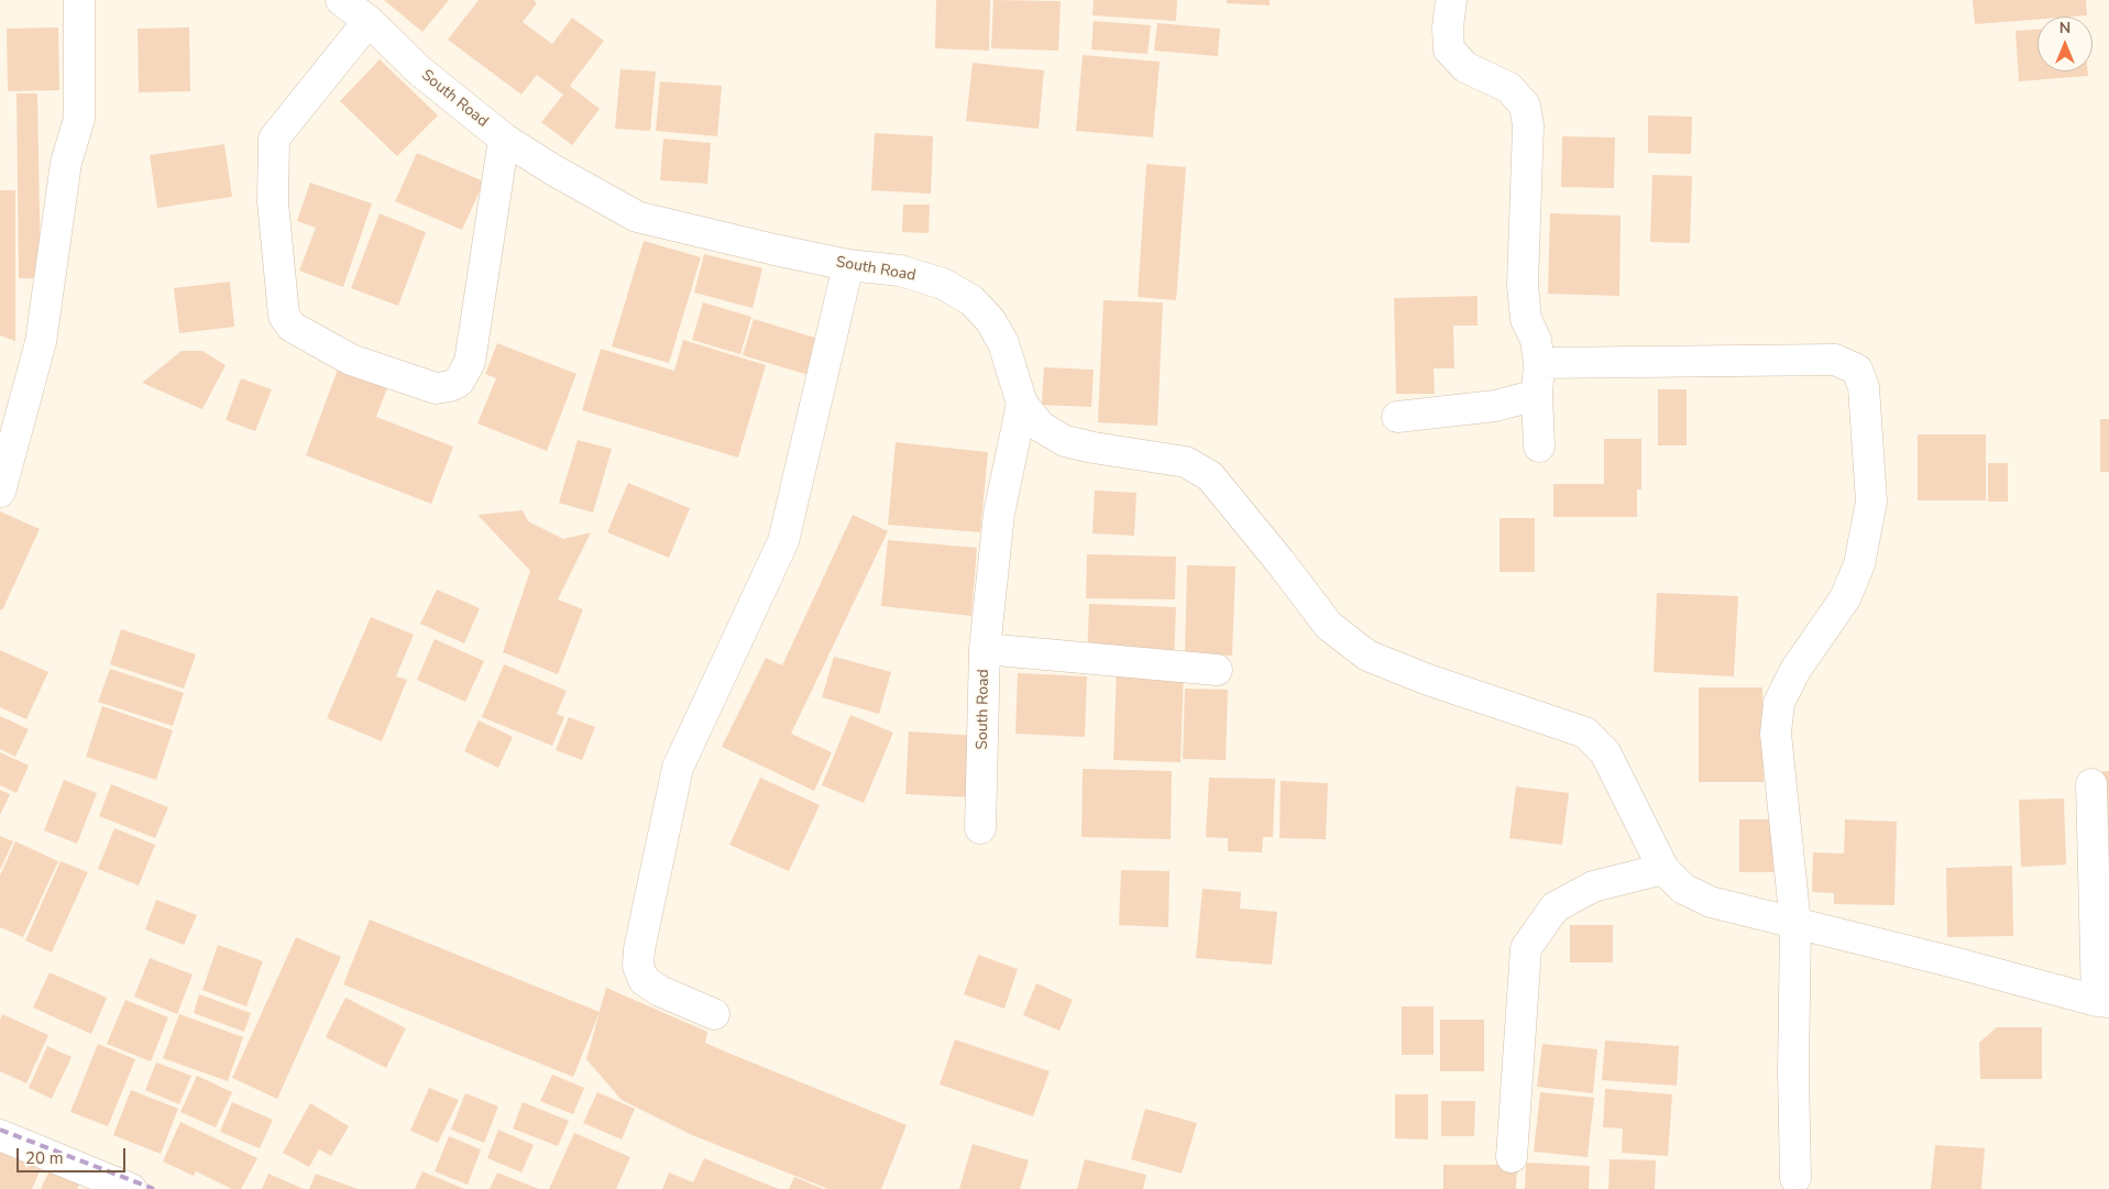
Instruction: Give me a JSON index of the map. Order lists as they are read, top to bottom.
{
  "streets": {
    "street": ["South Road"]
  },
  "scale_bar": "20 m",
  "north": "top"
}
